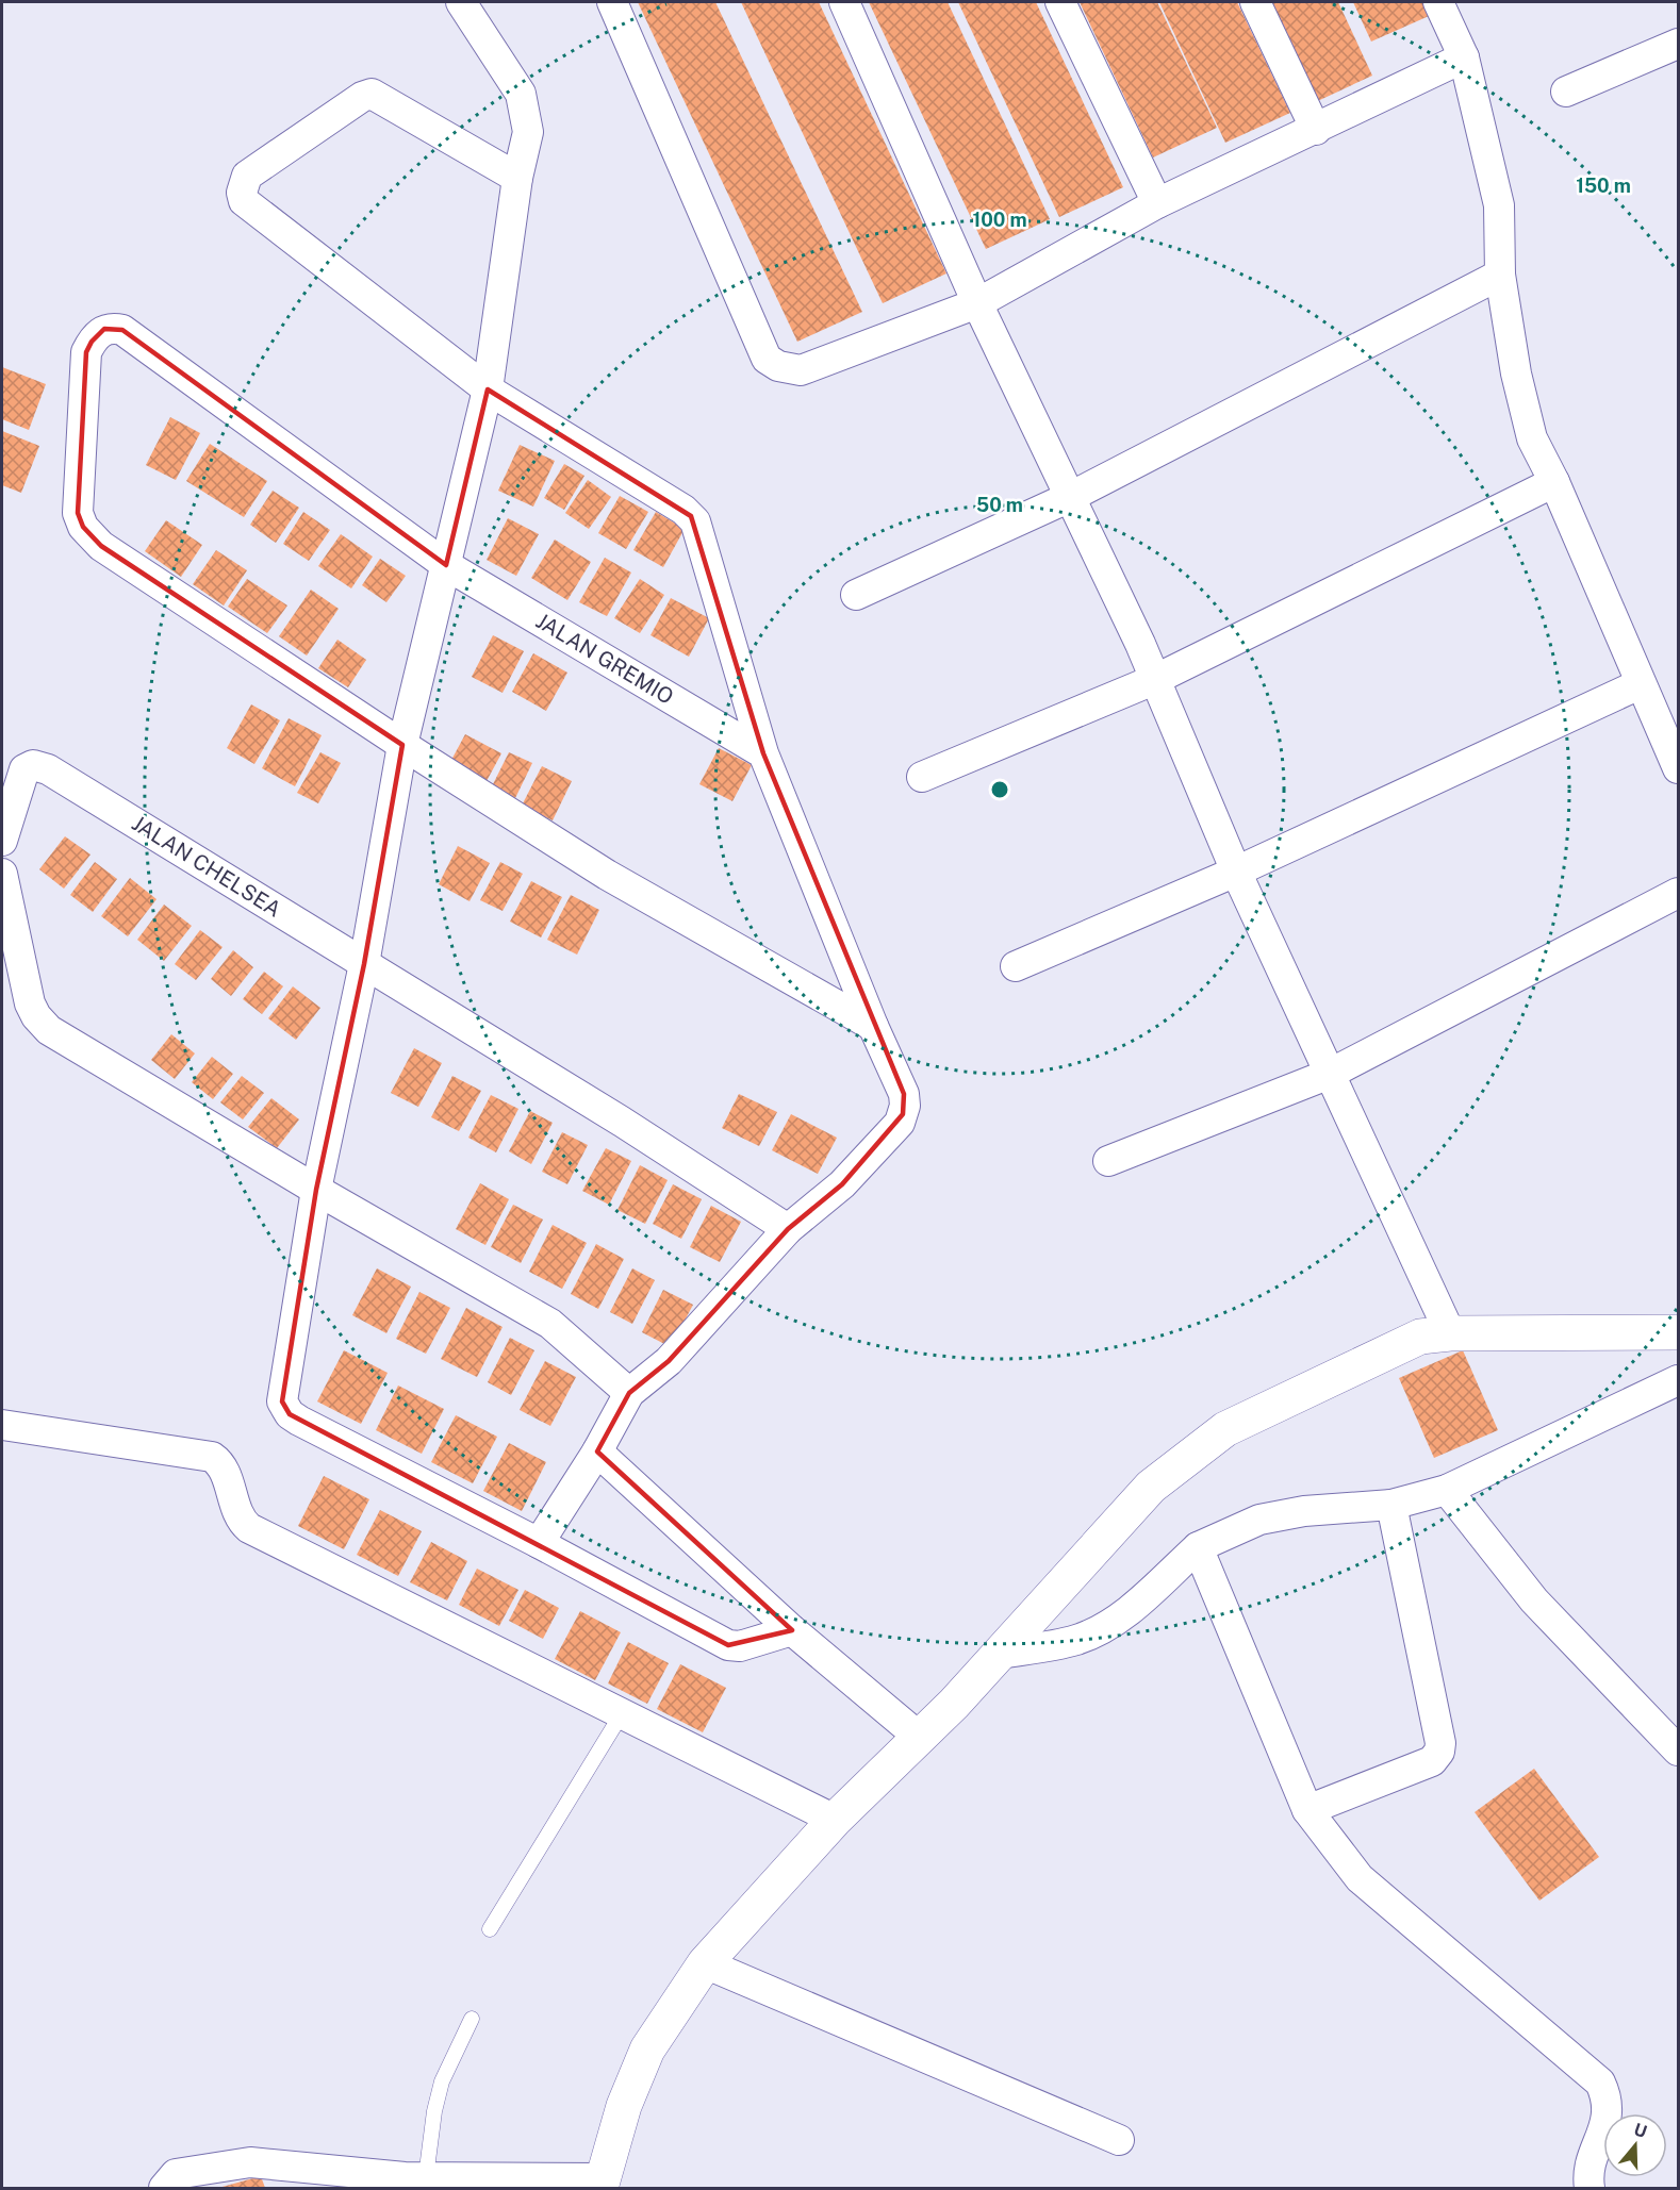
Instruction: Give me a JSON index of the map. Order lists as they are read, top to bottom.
{
  "streets": {
    "street": ["JALAN GREMIO", "JALAN CHELSEA"]
  },
  "north": "top",
  "rings": ["150 m", "100 m", "50 m"]
}
